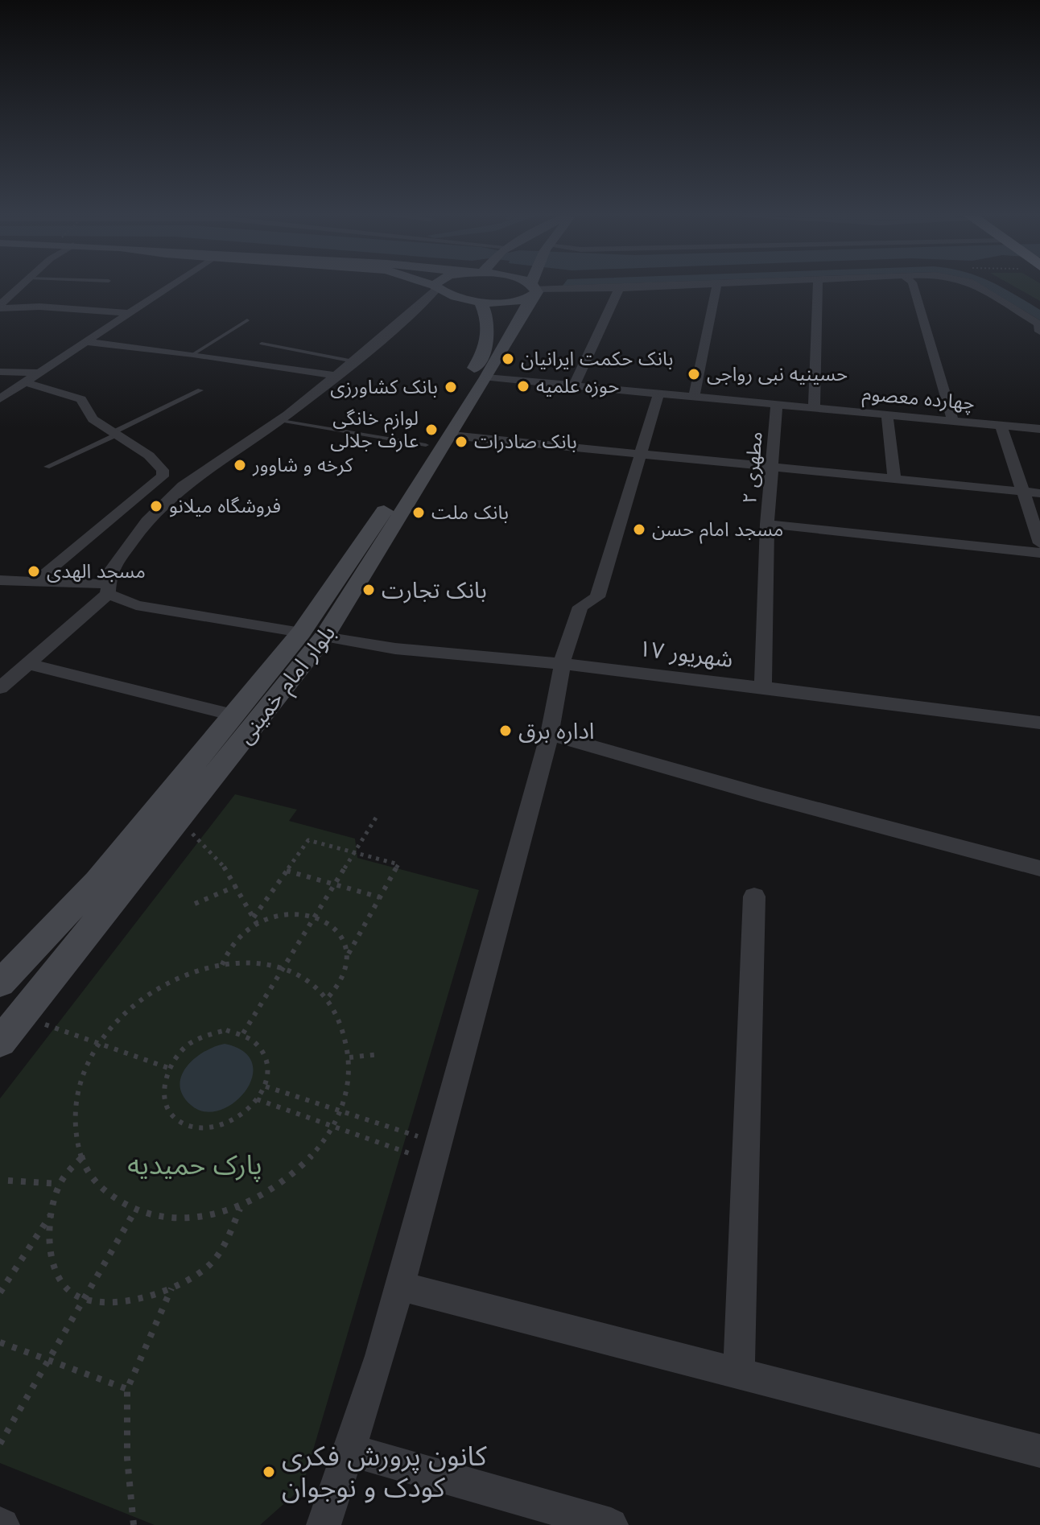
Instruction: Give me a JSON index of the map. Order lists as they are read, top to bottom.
{
  "streets": {
    "main road": ["بلوار امام خمینی"],
    "street": ["چهارده معصوم", "مطهری ۲", "۱۷ شهریور"]
  },
  "crossings": [
    ["چهارده معصوم", "مطهری ۲"],
    ["چهارده معصوم", "بلوار امام خمینی"],
    ["مطهری ۲", "۱۷ شهریور"],
    ["۱۷ شهریور", "بلوار امام خمینی"]
  ],
  "parks": ["پارک حمیدیه"],
  "places": [
    "بانک حکمت ایرانیان",
    "حسینیه نبی رواجی",
    "حوزه علمیه",
    "بانک کشاورزی",
    "لوازم خانگی عارف جلالی",
    "بانک صادرات",
    "کرخه و شاوور",
    "فروشگاه میلانو",
    "بانک ملت",
    "مسجد امام حسن",
    "مسجد الهدی",
    "بانک تجارت",
    "اداره برق",
    "کانون پرورش فکری کودک و نوجوان"
  ]
}
